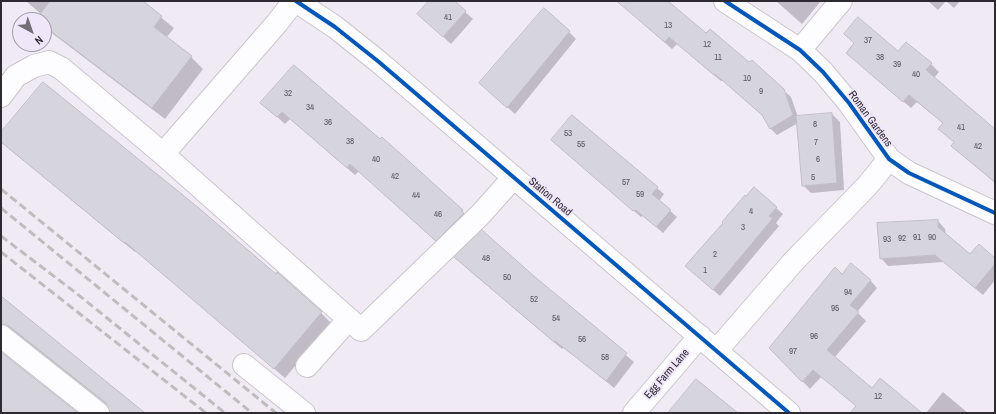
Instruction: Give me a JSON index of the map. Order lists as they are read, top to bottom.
{
  "streets": {
    "street": ["Roman Gardens", "Station Road", "Egg Farm Lane"]
  },
  "crossings": [
    ["Roman Gardens", "Station Road"],
    ["Station Road", "Egg Farm Lane"]
  ],
  "house_numbers": [
    "41",
    "13",
    "37",
    "12",
    "11",
    "38",
    "39",
    "40",
    "10",
    "9",
    "32",
    "34",
    "36",
    "8",
    "41",
    "53",
    "38",
    "7",
    "55",
    "42",
    "40",
    "6",
    "42",
    "5",
    "57",
    "59",
    "44",
    "4",
    "46",
    "3",
    "91",
    "90",
    "92",
    "93",
    "2",
    "48",
    "1",
    "50",
    "94",
    "52",
    "95",
    "54",
    "96",
    "56",
    "97",
    "58",
    "12"
  ],
  "north": "bottom right"
}
